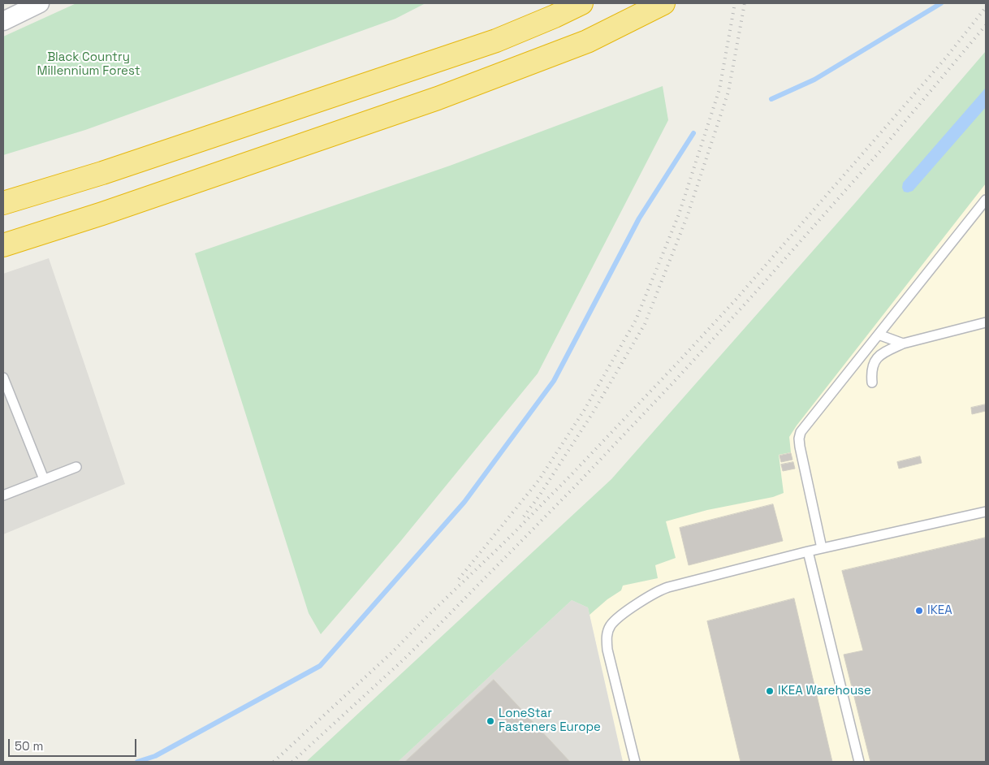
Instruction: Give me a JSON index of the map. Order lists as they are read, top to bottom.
{
  "parks": ["Black Country Millennium Forest"],
  "places": ["IKEA", "IKEA Warehouse", "LoneStar Fasteners Europe"],
  "scale_bar": "50 m"
}
